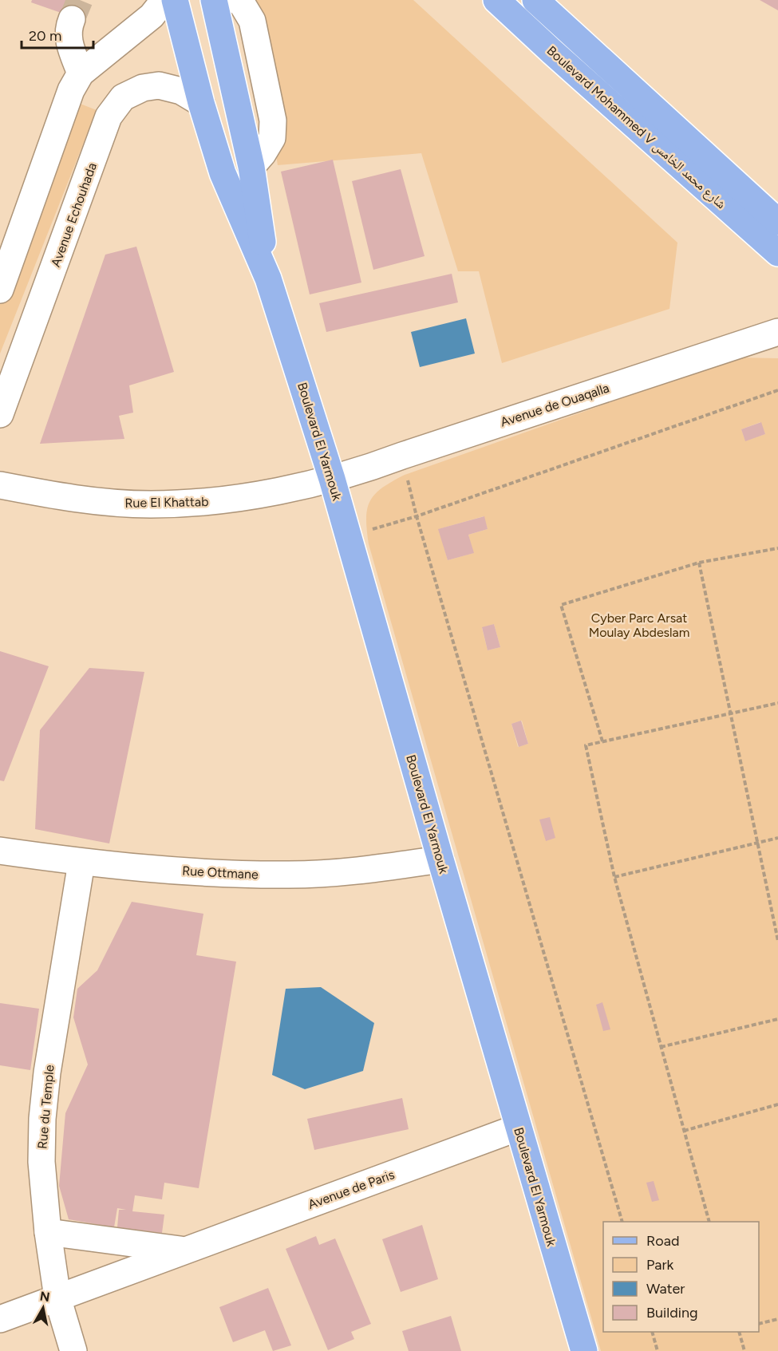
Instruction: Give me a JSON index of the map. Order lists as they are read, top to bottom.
{
  "streets": {
    "main road": ["Boulevard Mohammed V شارع محمد الخامس", "Boulevard El Yarmouk"],
    "street": [
      "Avenue Echouhada",
      "Avenue de Ouaqalla",
      "Rue El Khattab",
      "Rue Ottmane",
      "Rue du Temple",
      "Avenue de Paris"
    ]
  },
  "crossings": [
    ["Avenue Echouhada", "Boulevard El Yarmouk"],
    ["Avenue de Ouaqalla", "Boulevard El Yarmouk"],
    ["Avenue de Ouaqalla", "Rue El Khattab"],
    ["Boulevard El Yarmouk", "Rue El Khattab"],
    ["Boulevard El Yarmouk", "Rue Ottmane"],
    ["Boulevard El Yarmouk", "Avenue de Paris"],
    ["Rue Ottmane", "Rue du Temple"],
    ["Rue du Temple", "Avenue de Paris"]
  ],
  "parks": ["Cyber Parc Arsat Moulay Abdeslam"],
  "legend": [
    "Road",
    "Park",
    "Water",
    "Building"
  ],
  "scale_bar": "20 m",
  "north": "top"
}
